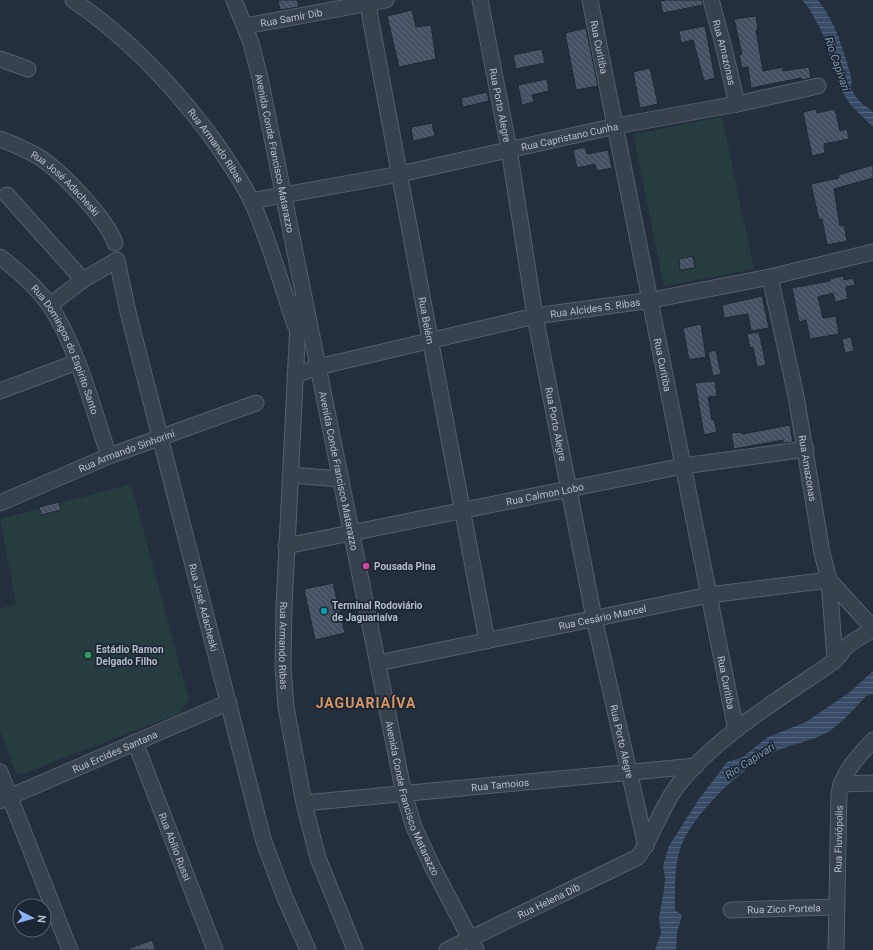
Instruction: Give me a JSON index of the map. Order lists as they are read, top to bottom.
{
  "streets": {
    "street": [
      "Rua Samir Dib",
      "Rua Curitiba",
      "Rua Amazonas",
      "Rua Porto Alegre",
      "Rua Capristano Cunha",
      "Rua Armando Ribas",
      "Avenida Conde Francisco Matarazzo",
      "Rua José Adacheski",
      "Rua Alcides S. Ribas",
      "Rua Belém",
      "Rua Domingos do Espírito Santo",
      "Rua Armando Sinhorini",
      "Rua Calmon Lobo",
      "Rua Cesário Manoel",
      "Rua Ercides Santana",
      "Rua Tamoios",
      "Rua Fluviópolis",
      "Rua Abílio Russi",
      "Rua Helena Dib",
      "Rua Zico Portela"
    ]
  },
  "crossings": [
    ["Rua Samir Dib", "Avenida Conde Francisco Matarazzo"],
    ["Rua Samir Dib", "Rua Belém"],
    ["Rua Curitiba", "Rua Capristano Cunha"],
    ["Rua Curitiba", "Rua Alcides S. Ribas"],
    ["Rua Curitiba", "Rua Calmon Lobo"],
    ["Rua Curitiba", "Rua Cesário Manoel"],
    ["Rua Amazonas", "Rua Capristano Cunha"],
    ["Rua Amazonas", "Rua Alcides S. Ribas"],
    ["Rua Amazonas", "Rua Calmon Lobo"],
    ["Rua Amazonas", "Rua Cesário Manoel"],
    ["Rua Porto Alegre", "Rua Capristano Cunha"],
    ["Rua Porto Alegre", "Rua Alcides S. Ribas"],
    ["Rua Porto Alegre", "Rua Calmon Lobo"],
    ["Rua Porto Alegre", "Rua Cesário Manoel"],
    ["Rua Porto Alegre", "Rua Tamoios"],
    ["Rua Porto Alegre", "Rua Helena Dib"],
    ["Rua Capristano Cunha", "Rua Armando Ribas"],
    ["Rua Capristano Cunha", "Avenida Conde Francisco Matarazzo"],
    ["Rua Capristano Cunha", "Rua Belém"],
    ["Rua Armando Ribas", "Avenida Conde Francisco Matarazzo"],
    ["Rua Armando Ribas", "Rua Alcides S. Ribas"],
    ["Rua Armando Ribas", "Rua Calmon Lobo"],
    ["Rua Armando Ribas", "Rua Tamoios"],
    ["Avenida Conde Francisco Matarazzo", "Rua Alcides S. Ribas"],
    ["Avenida Conde Francisco Matarazzo", "Rua Calmon Lobo"],
    ["Avenida Conde Francisco Matarazzo", "Rua Cesário Manoel"],
    ["Avenida Conde Francisco Matarazzo", "Rua Tamoios"],
    ["Avenida Conde Francisco Matarazzo", "Rua Helena Dib"],
    ["Rua José Adacheski", "Rua Armando Sinhorini"],
    ["Rua José Adacheski", "Rua Ercides Santana"],
    ["Rua Alcides S. Ribas", "Rua Belém"],
    ["Rua Belém", "Rua Calmon Lobo"],
    ["Rua Belém", "Rua Cesário Manoel"],
    ["Rua Domingos do Espírito Santo", "Rua Armando Sinhorini"],
    ["Rua Ercides Santana", "Rua Abílio Russi"],
    ["Rua Fluviópolis", "Rua Zico Portela"]
  ],
  "districts": ["JAGUARIAÍVA"],
  "water": ["Rio Capivari"],
  "places": ["Pousada Pina", "Terminal Rodoviário de Jaguariaíva", "Estádio Ramon Delgado Filho"],
  "north": "right"
}
